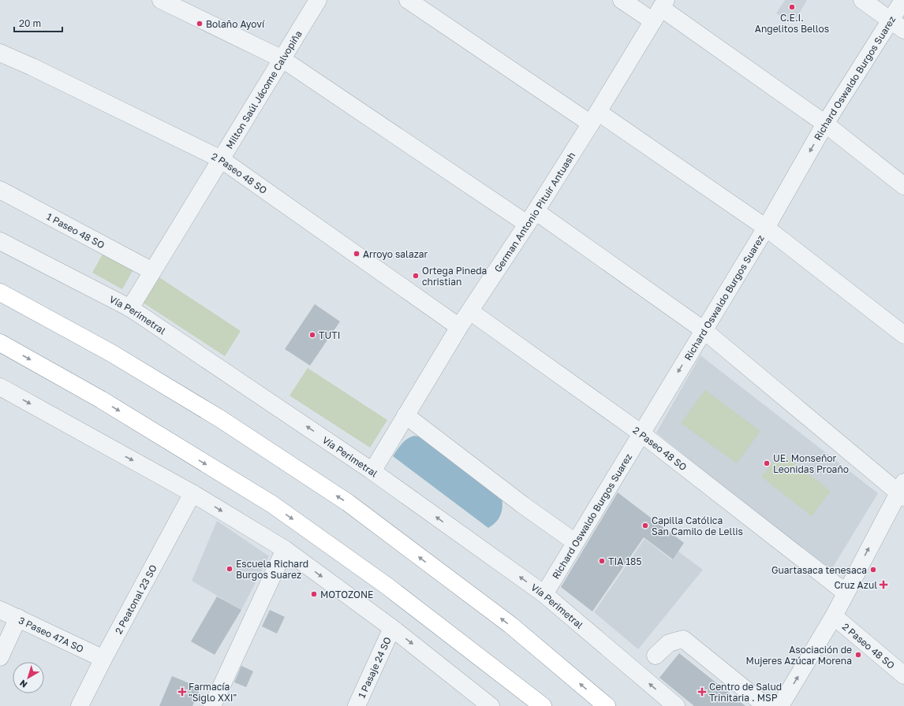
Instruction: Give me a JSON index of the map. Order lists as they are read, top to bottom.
{
  "streets": {
    "street": [
      "Richard Oswaldo Burgos Suarez",
      "Milton Saúl Jácome Calvopiña",
      "2 Paseo 48 SO",
      "German Antonio Pituir Antuash",
      "1 Paseo 48 SO",
      "Vía Perimetral",
      "2 Peatonal 23 SO",
      "3 Paseo 47A SO",
      "1 Pasaje 24 SO"
    ]
  },
  "crossings": [
    ["Richard Oswaldo Burgos Suarez", "2 Paseo 48 SO"],
    ["Richard Oswaldo Burgos Suarez", "Vía Perimetral"],
    ["Milton Saúl Jácome Calvopiña", "2 Paseo 48 SO"],
    ["Milton Saúl Jácome Calvopiña", "1 Paseo 48 SO"],
    ["Milton Saúl Jácome Calvopiña", "Vía Perimetral"],
    ["2 Paseo 48 SO", "German Antonio Pituir Antuash"],
    ["German Antonio Pituir Antuash", "Vía Perimetral"],
    ["2 Peatonal 23 SO", "3 Paseo 47A SO"]
  ],
  "places": {
    "other": [
      "C.E.I. Angelitos Bellos",
      "Bolaño Ayoví",
      "Arroyo salazar",
      "Ortega Pineda christian",
      "TUTI",
      "UE. Monseñor Leonidas Proaño",
      "Capilla Católica San Camilo de Lellis",
      "TIA 185",
      "Escuela Richard Burgos Suarez",
      "Guartasaca tenesaca",
      "MOTOZONE",
      "Asociación de Mujeres Azúcar Morena"
    ],
    "health": ["Cruz Azul", "Farmacía \"Siglo XXI\"", "Centro de Salud Trinitaria . MSP"]
  },
  "scale_bar": "20 m",
  "north": "bottom left"
}
